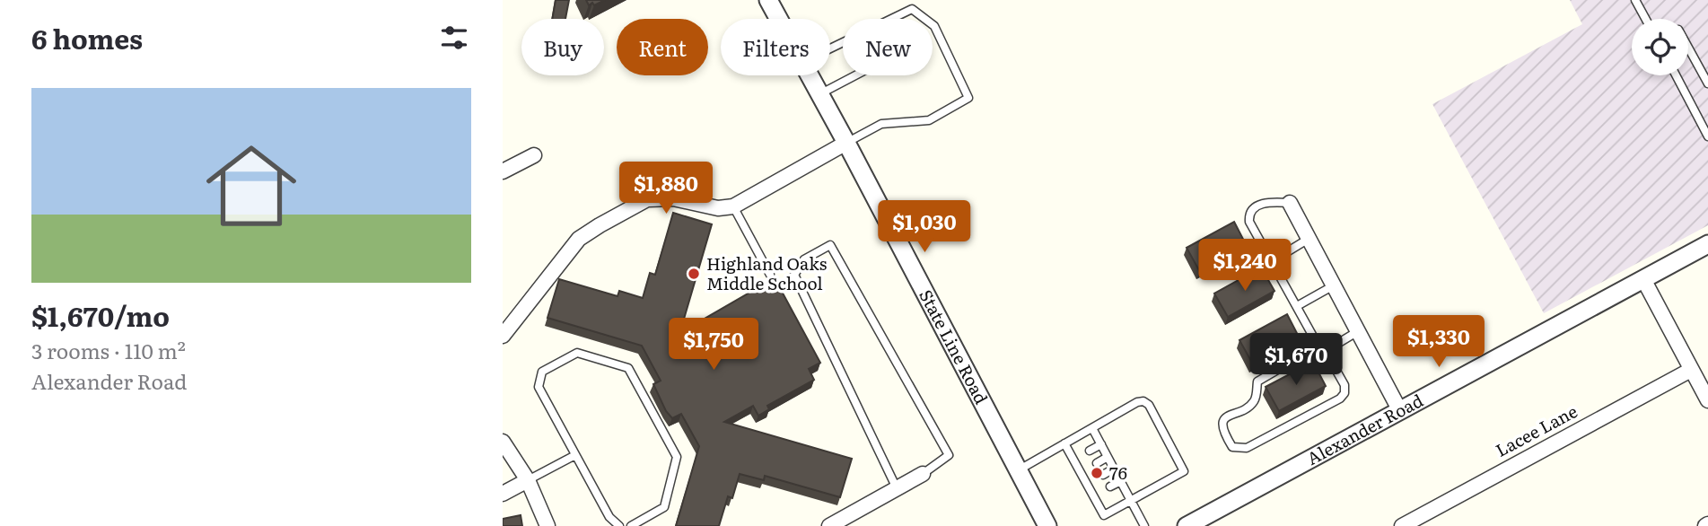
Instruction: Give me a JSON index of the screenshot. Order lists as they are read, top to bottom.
{
  "streets": {
    "street": ["State Line Road", "Alexander Road", "Lacee Lane"]
  },
  "places": ["Highland Oaks Middle School", "76"],
  "page": {
    "heading": "6 homes",
    "chip": [
      "Buy",
      "Rent",
      "Filters",
      "New"
    ],
    "list": [
      {
        "name": "$1,670/mo",
        "note": "3 rooms · 110 m² · Alexander Road"
      }
    ],
    "price": [
      "$1,880",
      "$1,030",
      "$1,240",
      "$1,330",
      "$1,750",
      "$1,670"
    ]
  }
}
